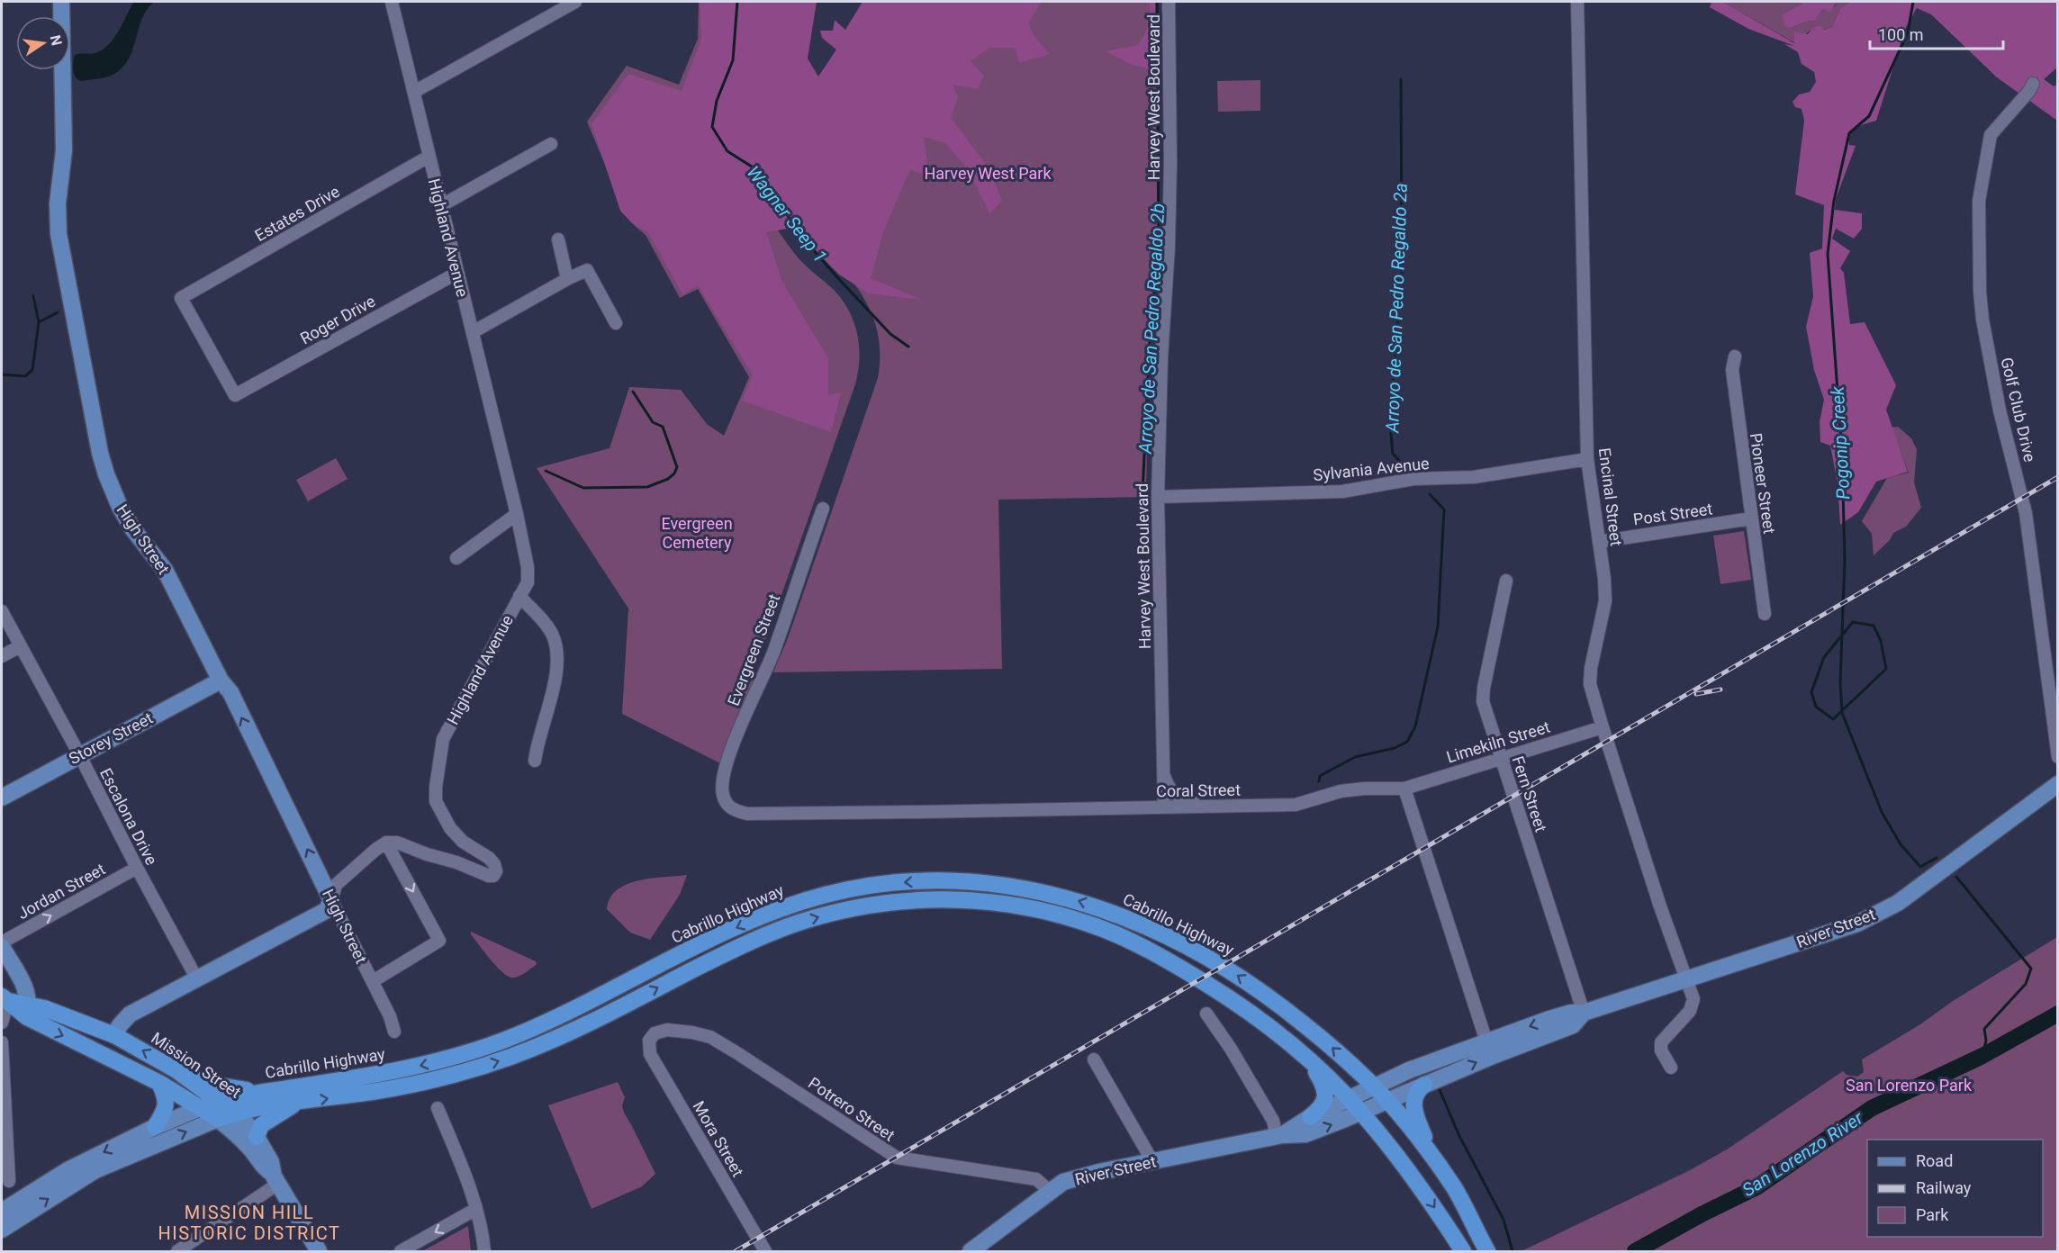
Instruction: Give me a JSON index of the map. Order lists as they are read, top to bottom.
{
  "streets": {
    "highway": ["Cabrillo Highway", "Mission Street"],
    "main road": ["High Street", "Storey Street", "River Street"],
    "street": [
      "Harvey West Boulevard",
      "Estates Drive",
      "Highland Avenue",
      "Roger Drive",
      "Golf Club Drive",
      "Sylvania Avenue",
      "Pioneer Street",
      "Encinal Street",
      "Post Street",
      "Evergreen Street",
      "Limekiln Street",
      "Coral Street",
      "Fern Street",
      "Escalona Drive",
      "Jordan Street",
      "Potrero Street",
      "Mora Street"
    ]
  },
  "crossings": [
    ["Harvey West Boulevard", "Sylvania Avenue"],
    ["Harvey West Boulevard", "Coral Street"],
    ["Estates Drive", "Highland Avenue"],
    ["Estates Drive", "Roger Drive"],
    ["Highland Avenue", "Roger Drive"],
    ["Sylvania Avenue", "Encinal Street"],
    ["Pioneer Street", "Post Street"],
    ["Encinal Street", "Post Street"],
    ["Encinal Street", "Limekiln Street"],
    ["Encinal Street", "River Street"],
    ["High Street", "Storey Street"],
    ["Evergreen Street", "Coral Street"],
    ["Storey Street", "Escalona Drive"],
    ["Limekiln Street", "Coral Street"],
    ["Limekiln Street", "Fern Street"],
    ["Fern Street", "River Street"],
    ["Escalona Drive", "Jordan Street"],
    ["Cabrillo Highway", "River Street"],
    ["Cabrillo Highway", "Mission Street"],
    ["River Street", "Potrero Street"],
    ["Potrero Street", "Mora Street"]
  ],
  "one_way": ["Jordan Street"],
  "districts": ["MISSION HILL HISTORIC DISTRICT"],
  "water": [
    "Wagner Seep 1",
    "Arroyo de San Pedro Regaldo 2a",
    "Arroyo de San Pedro Regaldo 2b",
    "Pogonip Creek",
    "San Lorenzo River"
  ],
  "parks": ["Harvey West Park", "Evergreen Cemetery", "San Lorenzo Park"],
  "legend": ["Road", "Railway", "Park"],
  "scale_bar": "100 m",
  "north": "right"
}
